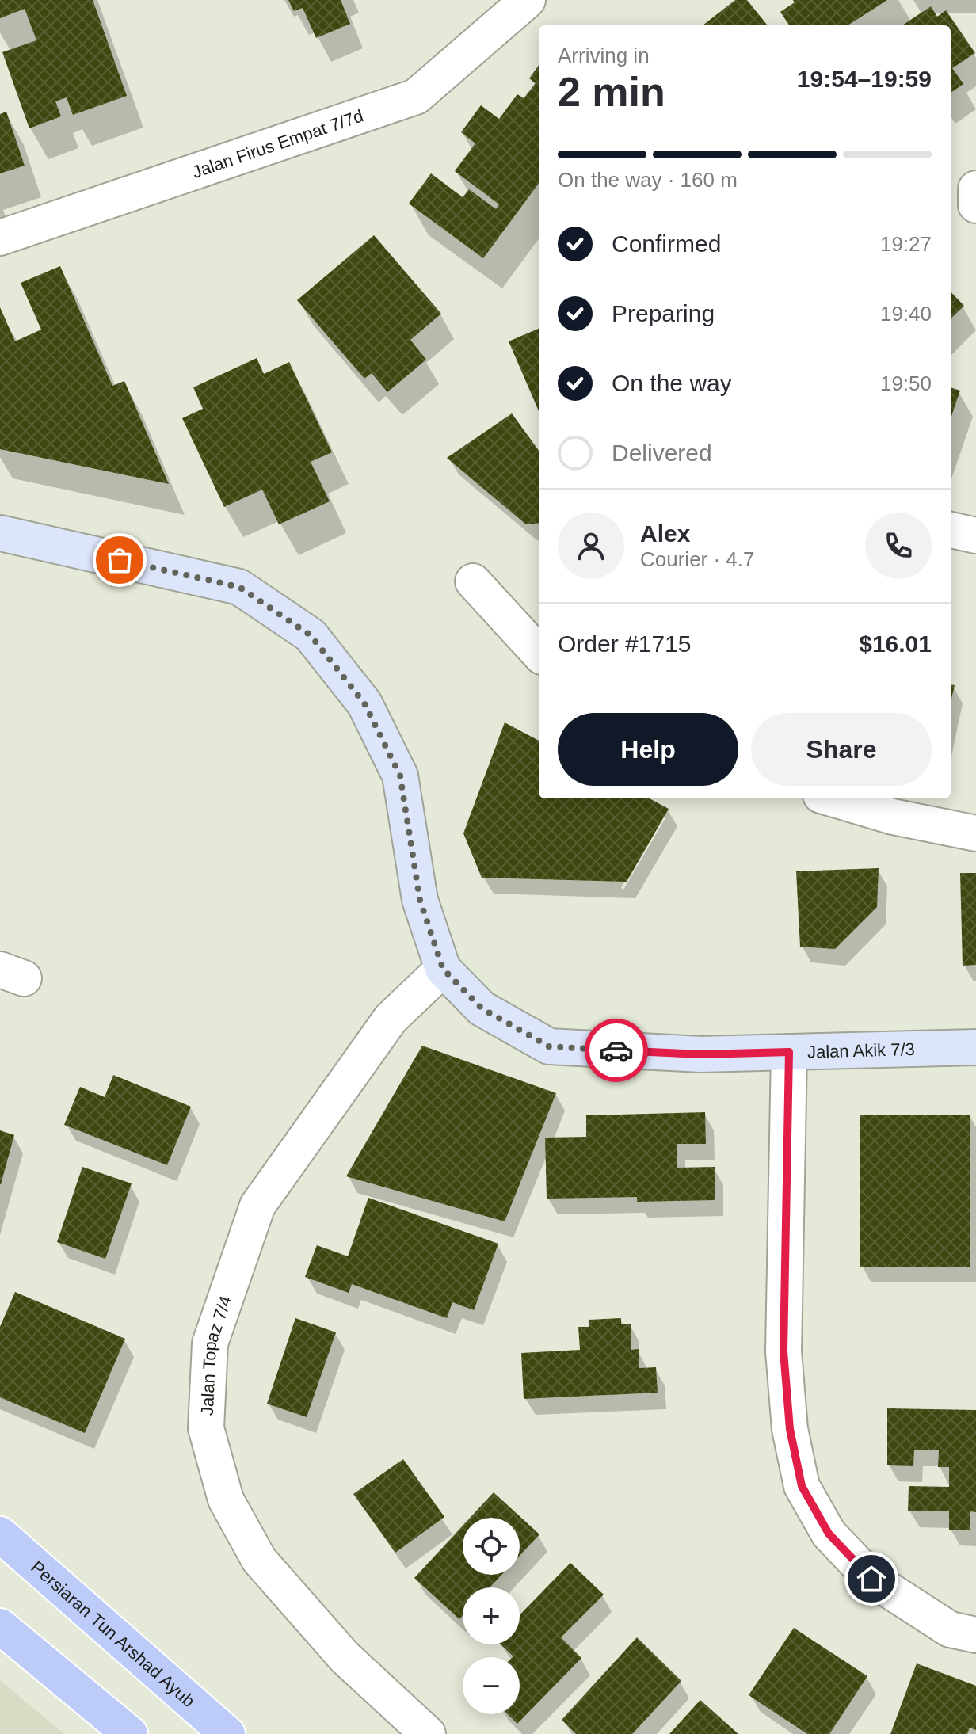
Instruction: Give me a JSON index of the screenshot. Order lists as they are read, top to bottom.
{
  "streets": {
    "main road": ["Persiaran Tun Arshad Ayub"],
    "street": ["Jalan Firus Empat 7/7d", "Jalan Akik 7/3", "Jalan Topaz 7/4"]
  },
  "crossings": [
    ["Jalan Akik 7/3", "Jalan Topaz 7/4"]
  ],
  "page": {
    "heading": ["2 min", "Arriving in", "19:54–19:59"],
    "panel": [
      "Alex",
      "Courier · 4.7",
      "Order #1715",
      "$16.01"
    ],
    "bar": "On the way · 160 m",
    "list": [
      ["Confirmed", "19:27"],
      ["Preparing", "19:40"],
      ["On the way", "19:50"],
      "Delivered"
    ],
    "buttons": ["Help", "Share"],
    "map_buttons": ["+", "−"]
  }
}
